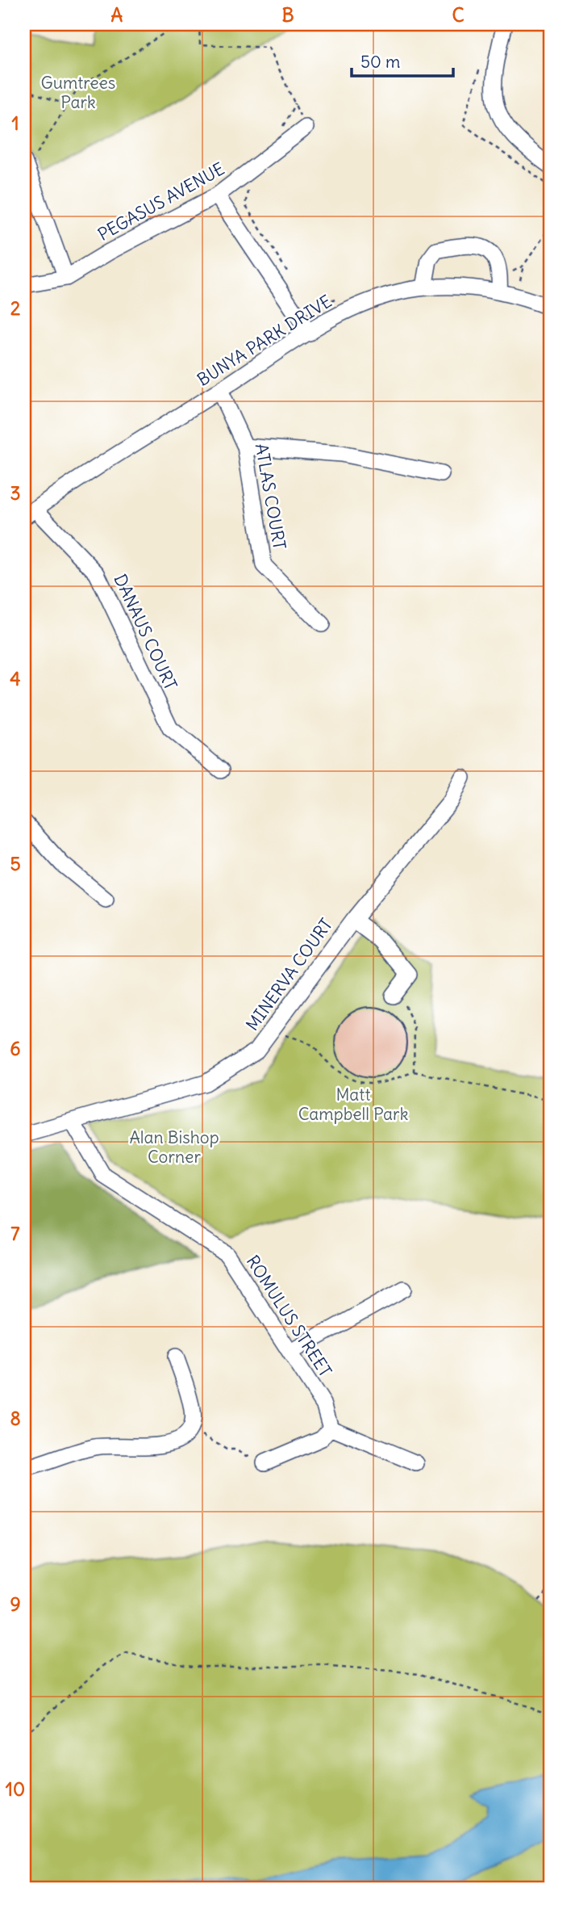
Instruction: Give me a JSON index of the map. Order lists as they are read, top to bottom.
{
  "streets": {
    "street": [
      "PEGASUS AVENUE",
      "BUNYA PARK DRIVE",
      "ATLAS COURT",
      "DANAUS COURT",
      "MINERVA COURT",
      "ROMULUS STREET"
    ]
  },
  "crossings": [
    ["BUNYA PARK DRIVE", "ATLAS COURT"],
    ["BUNYA PARK DRIVE", "DANAUS COURT"],
    ["MINERVA COURT", "ROMULUS STREET"]
  ],
  "parks": ["Gumtrees Park", "Matt Campbell Park", "Alan Bishop Corner"],
  "scale_bar": "50 m",
  "grid": {
    "columns": ["A", "B", "C"],
    "rows": [
      "1",
      "2",
      "3",
      "4",
      "5",
      "6",
      "7",
      "8",
      "9",
      "10"
    ]
  }
}
